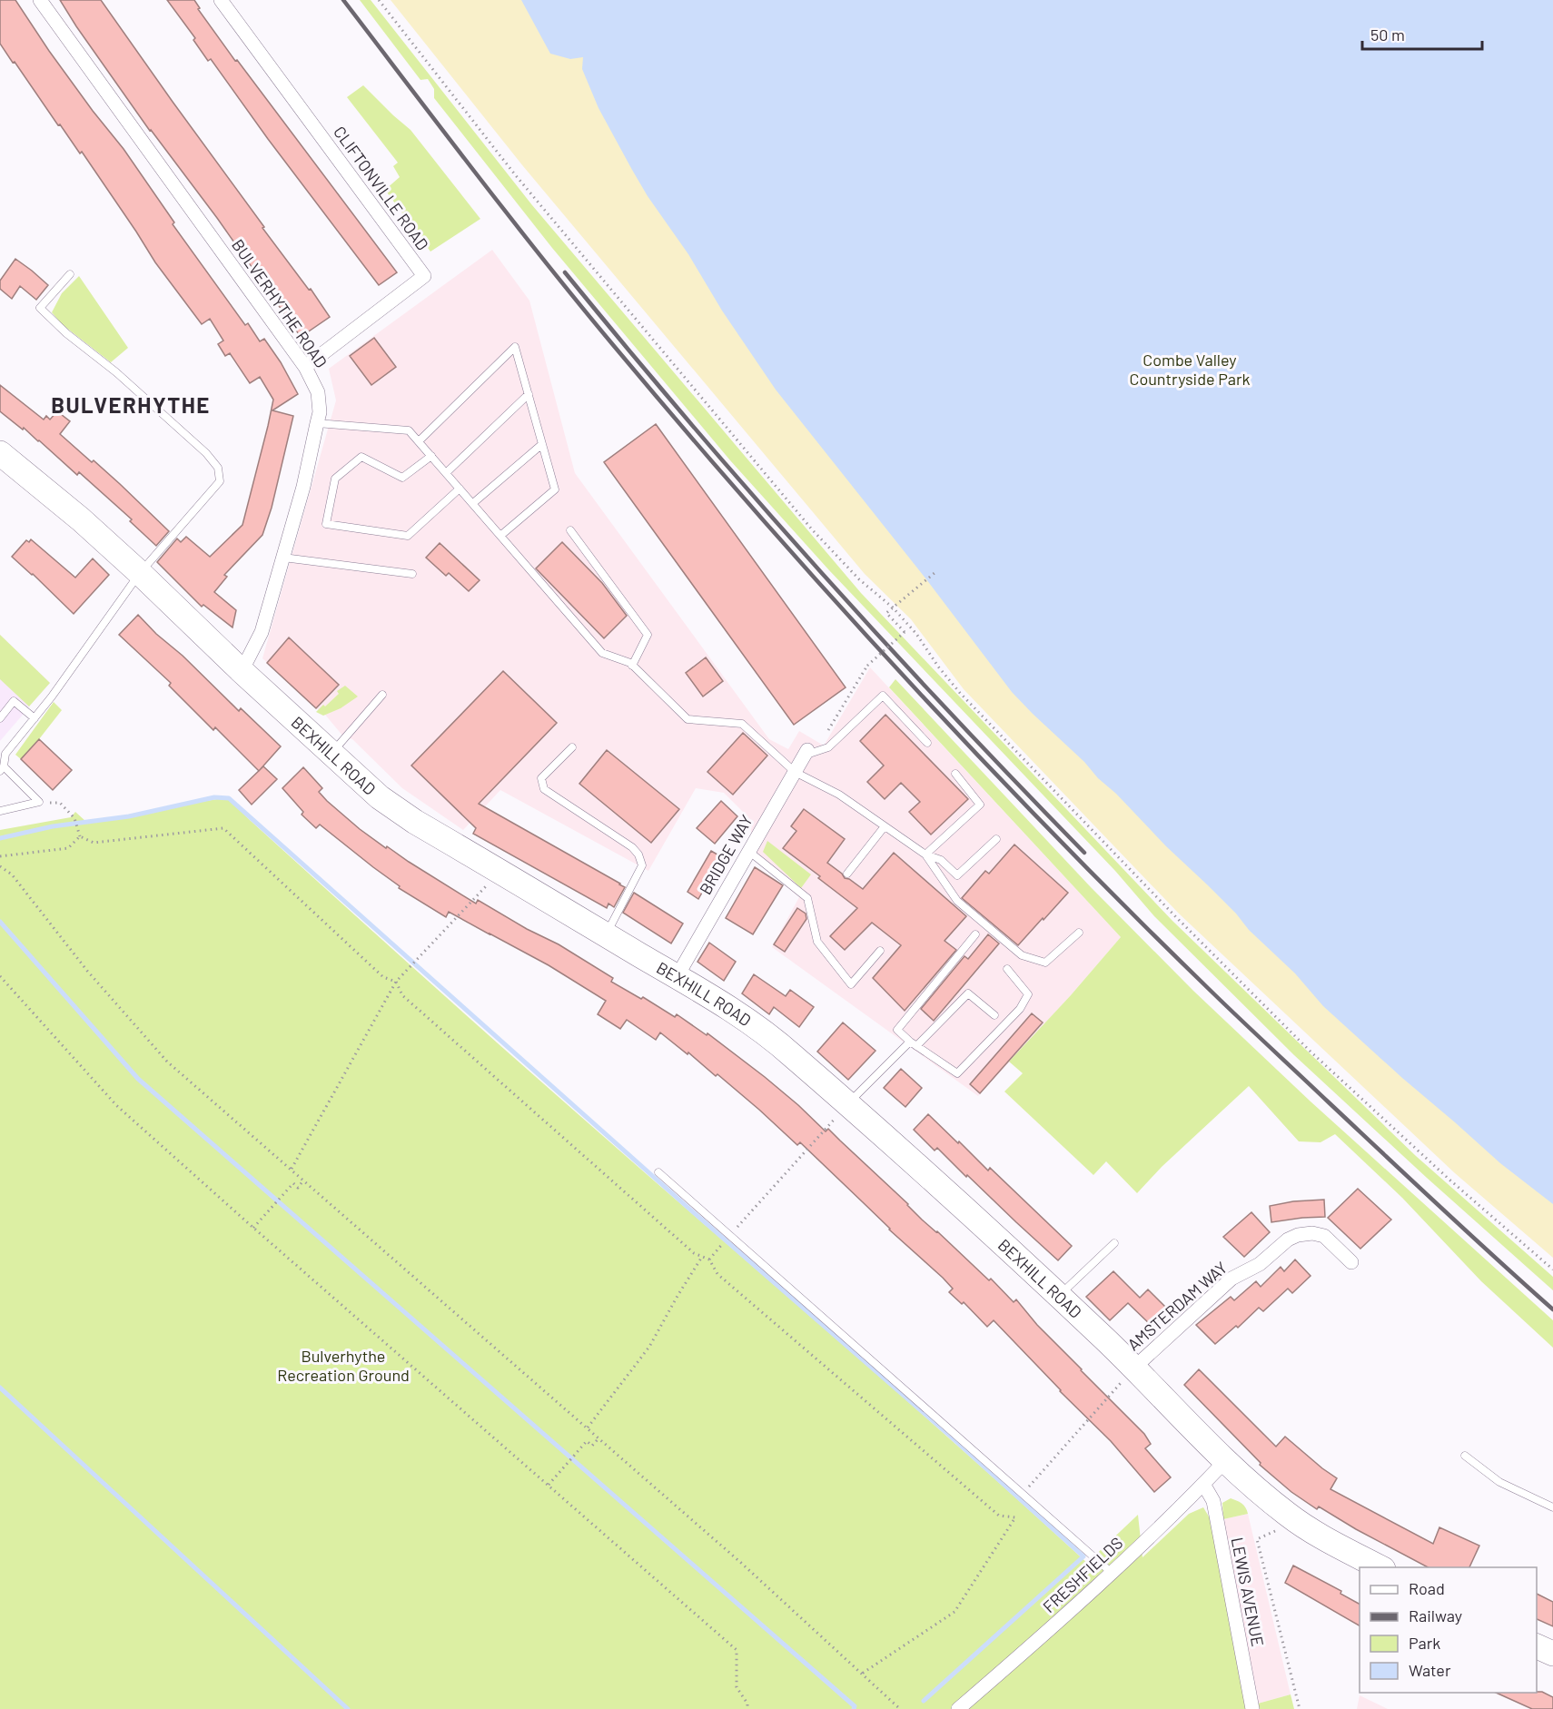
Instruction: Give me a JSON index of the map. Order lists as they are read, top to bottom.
{
  "streets": {
    "highway": ["BEXHILL ROAD"],
    "street": [
      "CLIFTONVILLE ROAD",
      "BULVERHYTHE ROAD",
      "BRIDGE WAY",
      "AMSTERDAM WAY",
      "FRESHFIELDS",
      "LEWIS AVENUE"
    ]
  },
  "crossings": [
    ["CLIFTONVILLE ROAD", "BULVERHYTHE ROAD"],
    ["BULVERHYTHE ROAD", "BEXHILL ROAD"],
    ["BEXHILL ROAD", "BRIDGE WAY"],
    ["BEXHILL ROAD", "AMSTERDAM WAY"],
    ["BEXHILL ROAD", "FRESHFIELDS"],
    ["FRESHFIELDS", "LEWIS AVENUE"]
  ],
  "districts": ["BULVERHYTHE"],
  "parks": ["Combe Valley Countryside Park", "Bulverhythe Recreation Ground"],
  "legend": [
    "Road",
    "Railway",
    "Park",
    "Water"
  ],
  "scale_bar": "50 m"
}
